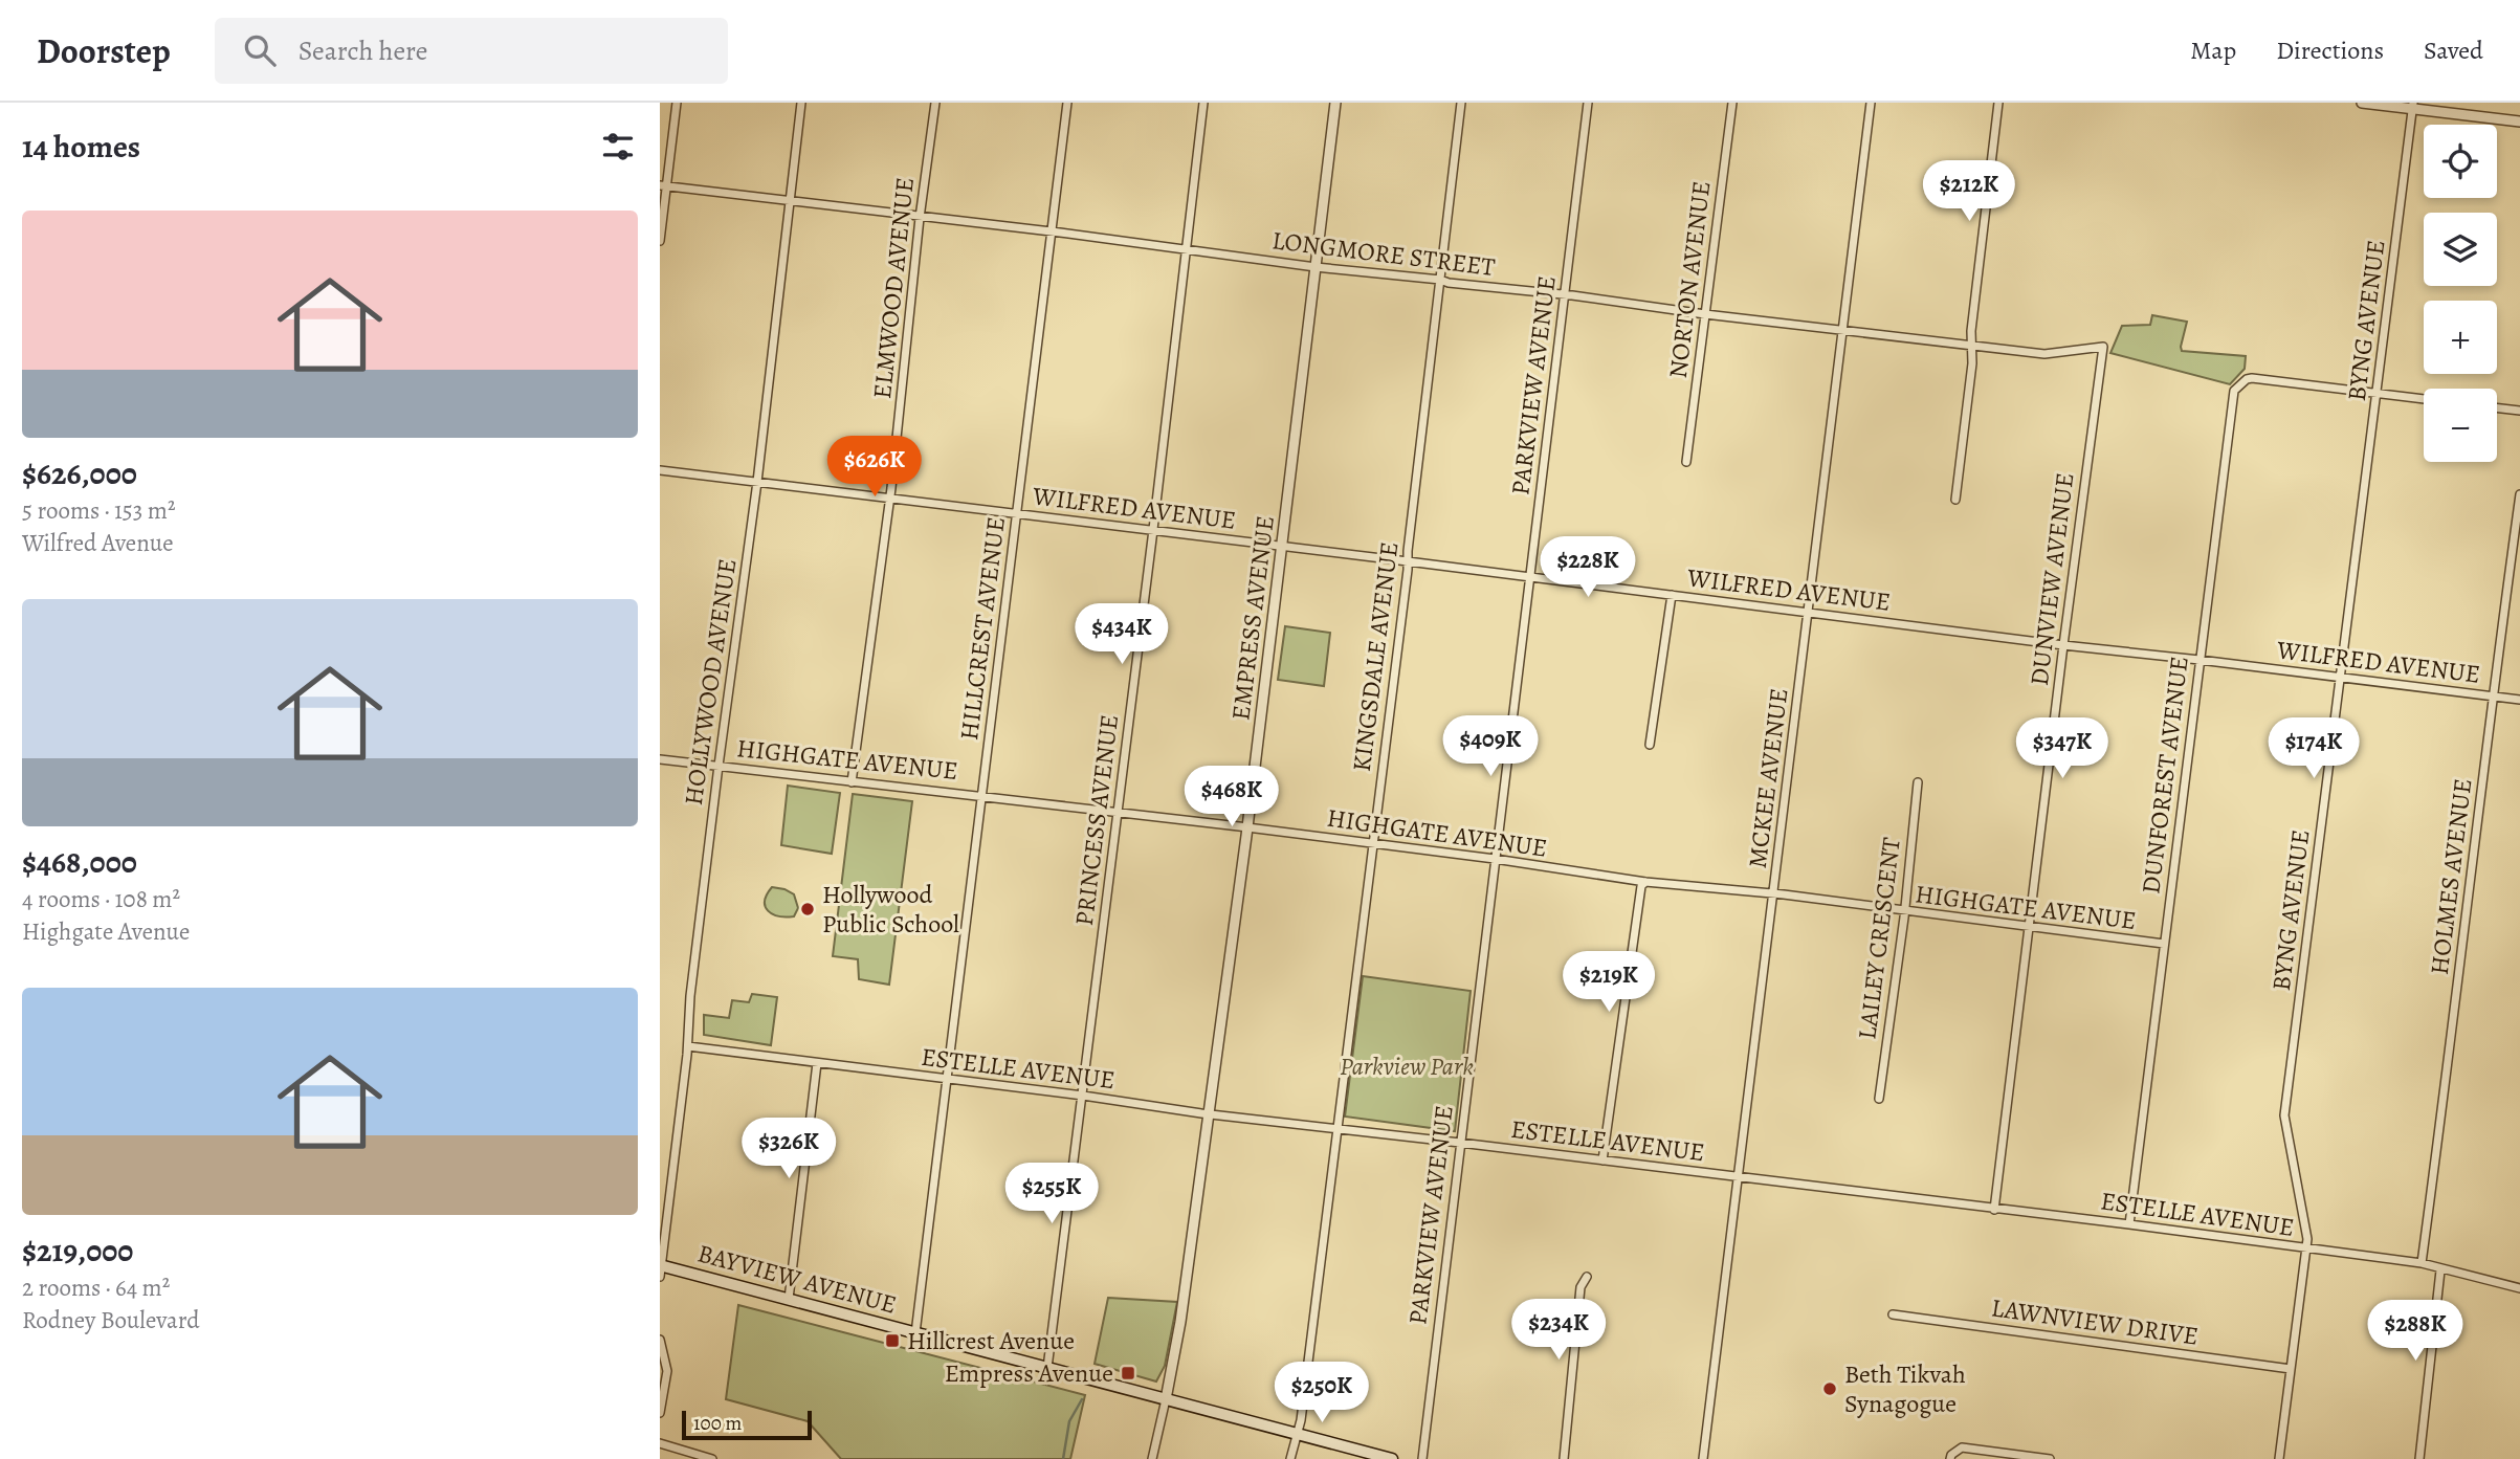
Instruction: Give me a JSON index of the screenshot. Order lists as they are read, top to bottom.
{
  "streets": {
    "main road": ["BAYVIEW AVENUE"],
    "street": [
      "LONGMORE STREET",
      "NORTON AVENUE",
      "ELMWOOD AVENUE",
      "BYNG AVENUE",
      "PARKVIEW AVENUE",
      "WILFRED AVENUE",
      "DUNVIEW AVENUE",
      "EMPRESS AVENUE",
      "HILLCREST AVENUE",
      "KINGSDALE AVENUE",
      "HOLLYWOOD AVENUE",
      "HIGHGATE AVENUE",
      "DUNFOREST AVENUE",
      "MCKEE AVENUE",
      "PRINCESS AVENUE",
      "HOLMES AVENUE",
      "LAILEY CRESCENT",
      "ESTELLE AVENUE",
      "LAWNVIEW DRIVE"
    ]
  },
  "crossings": [
    ["LONGMORE STREET", "NORTON AVENUE"],
    ["LONGMORE STREET", "ELMWOOD AVENUE"],
    ["LONGMORE STREET", "PARKVIEW AVENUE"],
    ["LONGMORE STREET", "DUNVIEW AVENUE"],
    ["LONGMORE STREET", "EMPRESS AVENUE"],
    ["LONGMORE STREET", "HILLCREST AVENUE"],
    ["LONGMORE STREET", "KINGSDALE AVENUE"],
    ["LONGMORE STREET", "HOLLYWOOD AVENUE"],
    ["LONGMORE STREET", "MCKEE AVENUE"],
    ["LONGMORE STREET", "PRINCESS AVENUE"],
    ["ELMWOOD AVENUE", "WILFRED AVENUE"],
    ["ELMWOOD AVENUE", "HIGHGATE AVENUE"],
    ["BYNG AVENUE", "WILFRED AVENUE"],
    ["BYNG AVENUE", "DUNFOREST AVENUE"],
    ["BYNG AVENUE", "ESTELLE AVENUE"],
    ["BYNG AVENUE", "LAWNVIEW DRIVE"],
    ["PARKVIEW AVENUE", "WILFRED AVENUE"],
    ["PARKVIEW AVENUE", "HIGHGATE AVENUE"],
    ["PARKVIEW AVENUE", "ESTELLE AVENUE"],
    ["WILFRED AVENUE", "DUNVIEW AVENUE"],
    ["WILFRED AVENUE", "EMPRESS AVENUE"],
    ["WILFRED AVENUE", "HILLCREST AVENUE"],
    ["WILFRED AVENUE", "KINGSDALE AVENUE"],
    ["WILFRED AVENUE", "HOLLYWOOD AVENUE"],
    ["WILFRED AVENUE", "DUNFOREST AVENUE"],
    ["WILFRED AVENUE", "MCKEE AVENUE"],
    ["WILFRED AVENUE", "PRINCESS AVENUE"],
    ["WILFRED AVENUE", "HOLMES AVENUE"],
    ["DUNVIEW AVENUE", "HIGHGATE AVENUE"],
    ["DUNVIEW AVENUE", "ESTELLE AVENUE"],
    ["EMPRESS AVENUE", "HIGHGATE AVENUE"],
    ["EMPRESS AVENUE", "ESTELLE AVENUE"],
    ["EMPRESS AVENUE", "BAYVIEW AVENUE"],
    ["HILLCREST AVENUE", "HIGHGATE AVENUE"],
    ["HILLCREST AVENUE", "ESTELLE AVENUE"],
    ["HILLCREST AVENUE", "BAYVIEW AVENUE"],
    ["KINGSDALE AVENUE", "HIGHGATE AVENUE"],
    ["KINGSDALE AVENUE", "ESTELLE AVENUE"],
    ["KINGSDALE AVENUE", "BAYVIEW AVENUE"],
    ["HOLLYWOOD AVENUE", "HIGHGATE AVENUE"],
    ["HOLLYWOOD AVENUE", "ESTELLE AVENUE"],
    ["HOLLYWOOD AVENUE", "BAYVIEW AVENUE"],
    ["HIGHGATE AVENUE", "DUNFOREST AVENUE"],
    ["HIGHGATE AVENUE", "MCKEE AVENUE"],
    ["HIGHGATE AVENUE", "PRINCESS AVENUE"],
    ["HIGHGATE AVENUE", "LAILEY CRESCENT"],
    ["DUNFOREST AVENUE", "ESTELLE AVENUE"],
    ["MCKEE AVENUE", "ESTELLE AVENUE"],
    ["PRINCESS AVENUE", "ESTELLE AVENUE"],
    ["PRINCESS AVENUE", "BAYVIEW AVENUE"],
    ["HOLMES AVENUE", "ESTELLE AVENUE"]
  ],
  "parks": ["Parkview Park"],
  "places": {
    "other": ["Hollywood Public School", "Beth Tikvah Synagogue"],
    "transit": ["Hillcrest Avenue", "Empress Avenue"]
  },
  "scale_bar": "100 m",
  "page": {
    "header": "Doorstep",
    "search": "Search here",
    "nav": ["Map", "Directions", "Saved"],
    "heading": "14 homes",
    "map_buttons": ["+", "−"],
    "price": [
      "$212K",
      "$626K",
      "$228K",
      "$434K",
      "$409K",
      "$347K",
      "$174K",
      "$468K",
      "$219K",
      "$326K",
      "$255K",
      "$234K",
      "$288K",
      "$250K"
    ],
    "list": [
      {
        "name": "$626,000",
        "note": "5 rooms · 153 m² · Wilfred Avenue"
      },
      {
        "name": "$468,000",
        "note": "4 rooms · 108 m² · Highgate Avenue"
      },
      {
        "name": "$219,000",
        "note": "2 rooms · 64 m² · Rodney Boulevard"
      }
    ],
    "scale": "100 m"
  }
}
